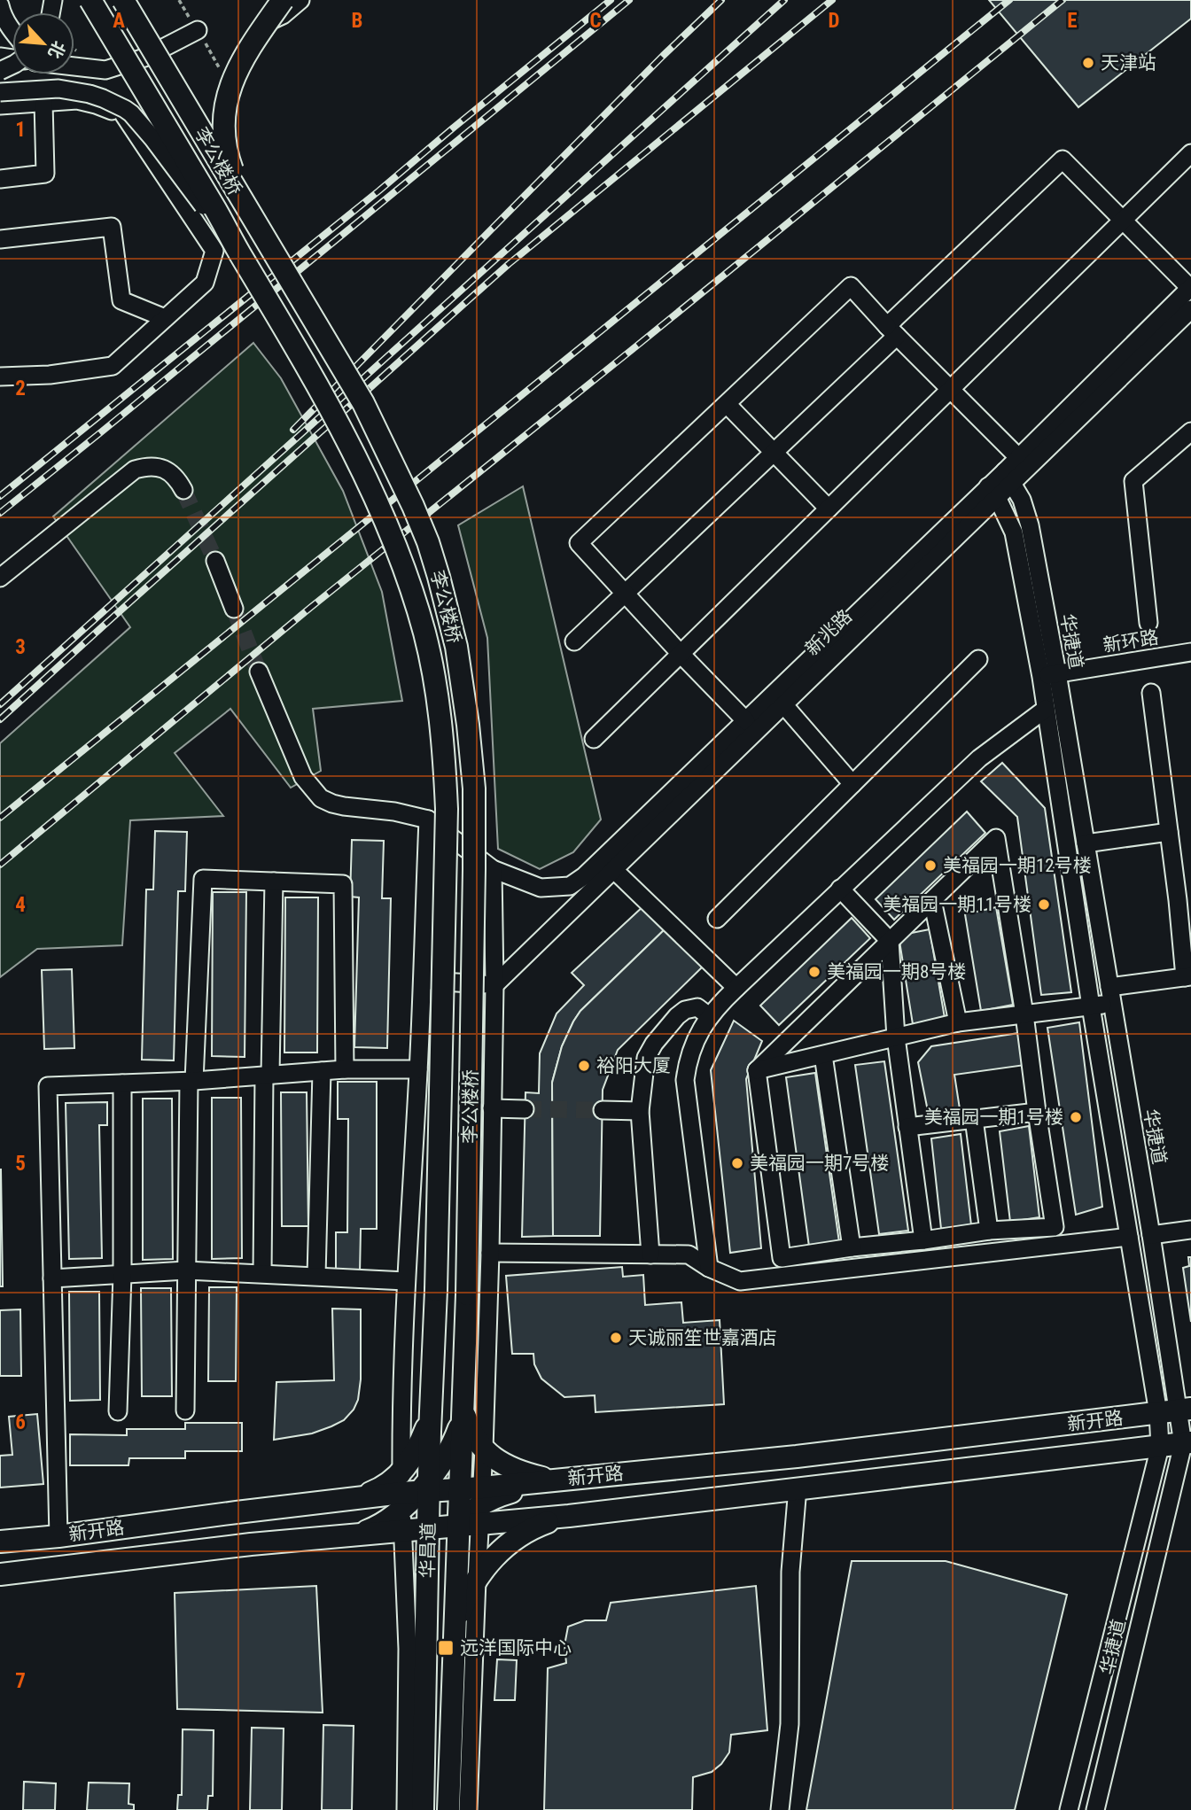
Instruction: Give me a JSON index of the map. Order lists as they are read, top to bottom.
{
  "streets": {
    "main road": ["李公楼桥", "新开路", "华昌道"],
    "street": ["新兆路", "华捷道", "新环路"]
  },
  "crossings": [
    ["李公楼桥", "华昌道"],
    ["新兆路", "华捷道"],
    ["华捷道", "新环路"],
    ["华捷道", "新开路"],
    ["新开路", "华昌道"]
  ],
  "places": {
    "other": [
      "天津站",
      "美福园一期12号楼",
      "美福园一期11号楼",
      "美福园一期8号楼",
      "裕阳大厦",
      "美福园一期1号楼",
      "美福园一期7号楼",
      "天诚丽笙世嘉酒店"
    ],
    "transit": ["远洋国际中心"]
  },
  "north": "bottom right",
  "grid": {
    "columns": [
      "A",
      "B",
      "C",
      "D",
      "E"
    ],
    "rows": [
      "1",
      "2",
      "3",
      "4",
      "5",
      "6",
      "7"
    ]
  }
}
